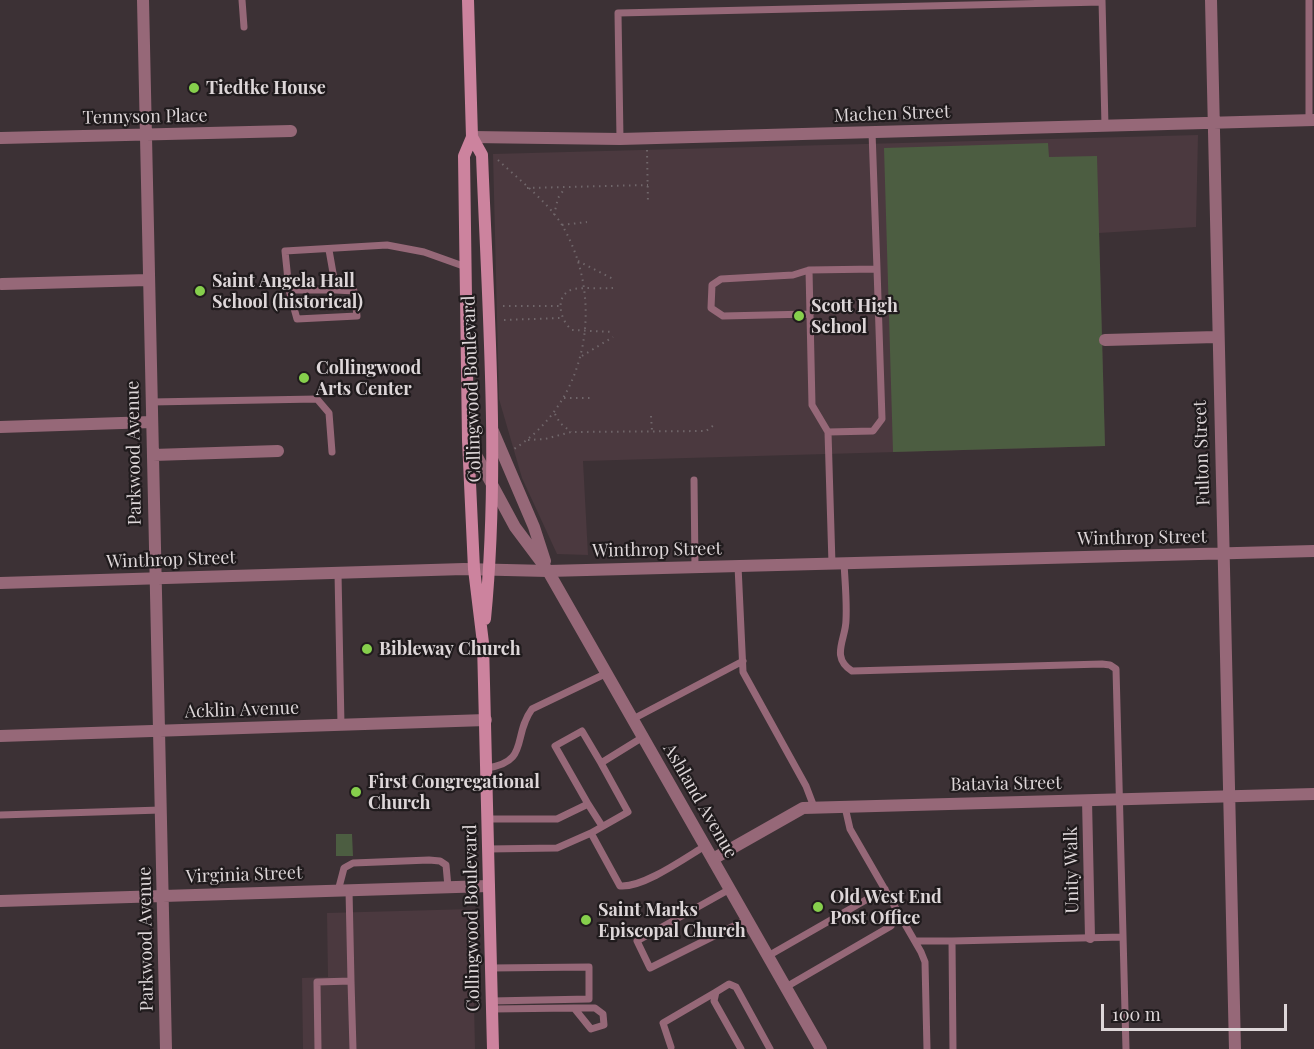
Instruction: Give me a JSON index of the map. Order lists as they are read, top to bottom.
{
  "streets": {
    "main road": ["Collingwood Boulevard"],
    "street": [
      "Machen Street",
      "Tennyson Place",
      "Parkwood Avenue",
      "Fulton Street",
      "Winthrop Street",
      "Acklin Avenue",
      "Batavia Street",
      "Ashland Avenue",
      "Unity Walk",
      "Virginia Street"
    ]
  },
  "crossings": [
    ["Machen Street", "Collingwood Boulevard"],
    ["Machen Street", "Fulton Street"],
    ["Tennyson Place", "Parkwood Avenue"],
    ["Collingwood Boulevard", "Winthrop Street"],
    ["Collingwood Boulevard", "Acklin Avenue"],
    ["Collingwood Boulevard", "Ashland Avenue"],
    ["Collingwood Boulevard", "Virginia Street"],
    ["Parkwood Avenue", "Winthrop Street"],
    ["Parkwood Avenue", "Acklin Avenue"],
    ["Parkwood Avenue", "Virginia Street"],
    ["Fulton Street", "Winthrop Street"],
    ["Fulton Street", "Batavia Street"],
    ["Winthrop Street", "Ashland Avenue"],
    ["Batavia Street", "Ashland Avenue"],
    ["Batavia Street", "Unity Walk"]
  ],
  "places": [
    "Tiedtke House",
    "Saint Angela Hall School (historical)",
    "Scott High School",
    "Collingwood Arts Center",
    "Bibleway Church",
    "First Congregational Church",
    "Old West End Post Office",
    "Saint Marks Episcopal Church"
  ],
  "scale_bar": "100 m"
}
